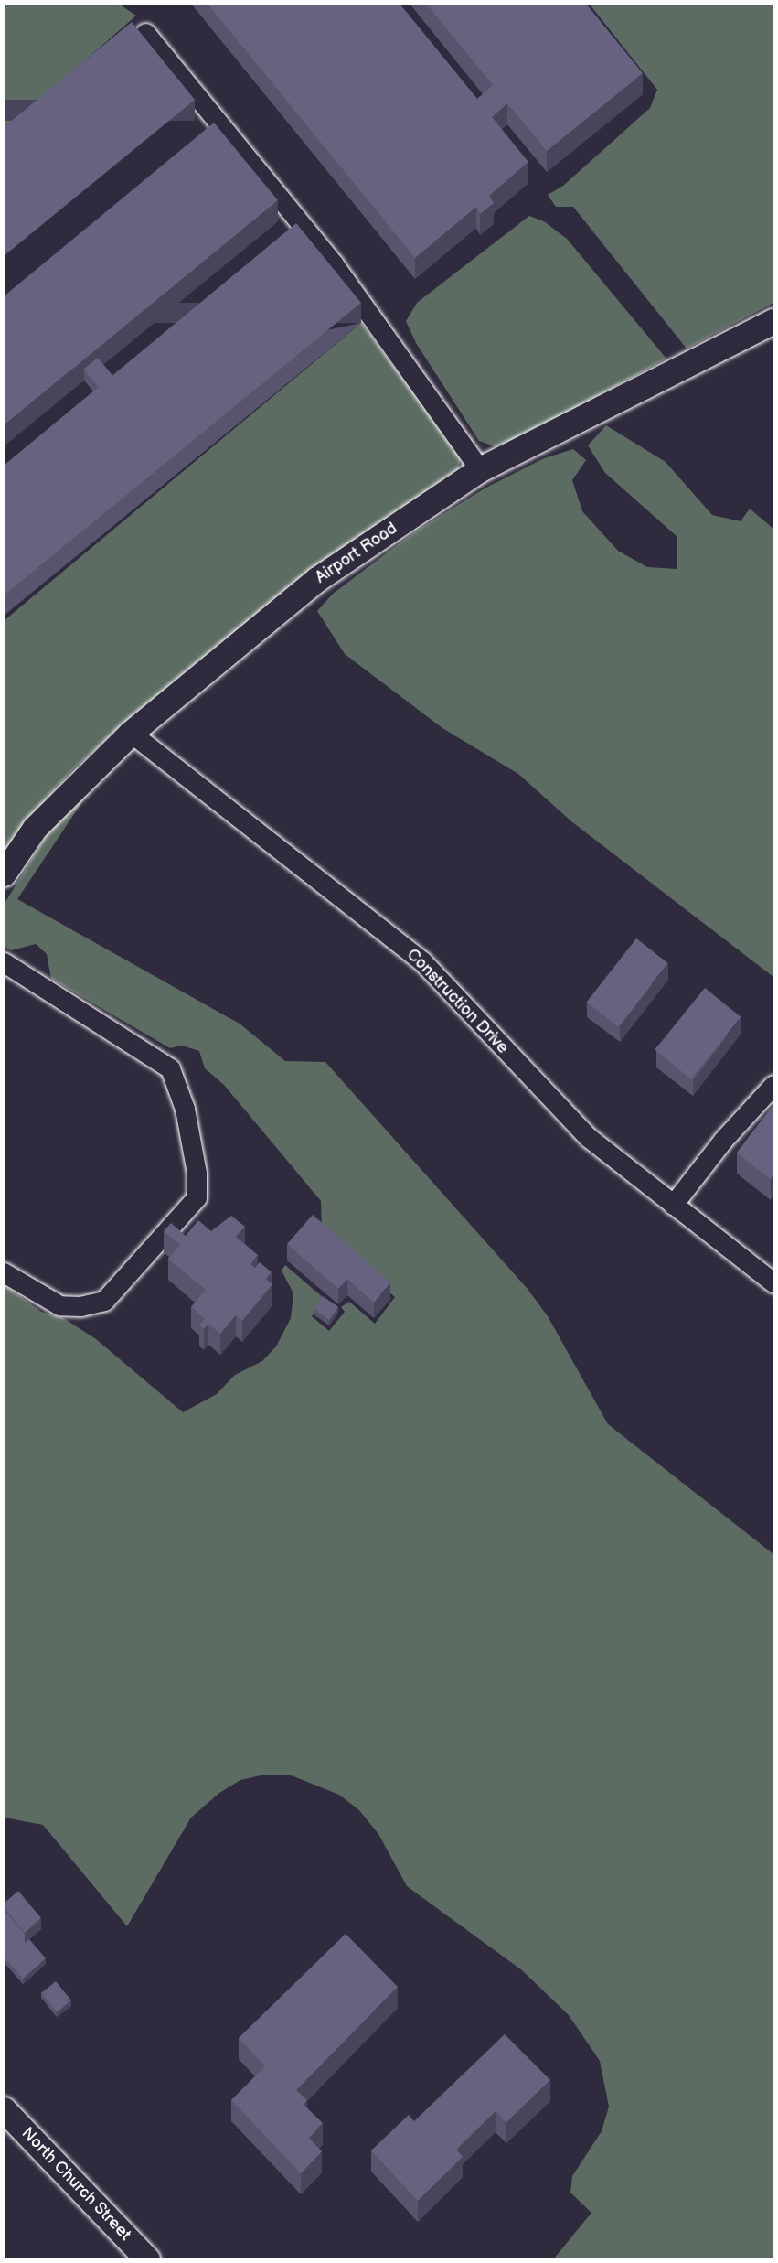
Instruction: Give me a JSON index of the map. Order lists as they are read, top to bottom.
{
  "streets": {
    "main road": ["Airport Road", "North Church Street"],
    "street": ["Construction Drive"]
  },
  "crossings": [
    ["Airport Road", "Construction Drive"]
  ]
}
